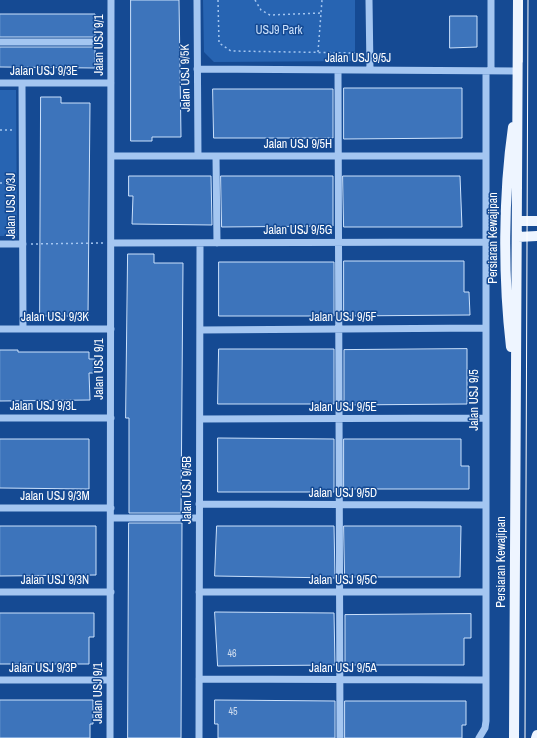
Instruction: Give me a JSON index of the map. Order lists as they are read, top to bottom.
{
  "streets": {
    "main road": ["Persiaran Kewajipan"],
    "street": [
      "Jalan USJ 9/1",
      "Jalan USJ 9/5J",
      "Jalan USJ 9/3E",
      "Jalan USJ 9/5K",
      "Jalan USJ 9/5H",
      "Jalan USJ 9/3J",
      "Jalan USJ 9/5G",
      "Jalan USJ 9/3K",
      "Jalan USJ 9/5F",
      "Jalan USJ 9/5",
      "Jalan USJ 9/3L",
      "Jalan USJ 9/5E",
      "Jalan USJ 9/5B",
      "Jalan USJ 9/5D",
      "Jalan USJ 9/3M",
      "Jalan USJ 9/3N",
      "Jalan USJ 9/5C",
      "Jalan USJ 9/3P",
      "Jalan USJ 9/5A"
    ]
  },
  "crossings": [
    ["Jalan USJ 9/1", "Jalan USJ 9/3E"],
    ["Jalan USJ 9/1", "Jalan USJ 9/5H"],
    ["Jalan USJ 9/1", "Jalan USJ 9/5G"],
    ["Jalan USJ 9/1", "Jalan USJ 9/3K"],
    ["Jalan USJ 9/1", "Jalan USJ 9/3L"],
    ["Jalan USJ 9/1", "Jalan USJ 9/3M"],
    ["Jalan USJ 9/1", "Jalan USJ 9/3N"],
    ["Jalan USJ 9/1", "Jalan USJ 9/3P"],
    ["Jalan USJ 9/5J", "Jalan USJ 9/5K"],
    ["Jalan USJ 9/5J", "Persiaran Kewajipan"],
    ["Jalan USJ 9/5J", "Jalan USJ 9/5"],
    ["Jalan USJ 9/3E", "Jalan USJ 9/3J"],
    ["Jalan USJ 9/5K", "Jalan USJ 9/5H"],
    ["Jalan USJ 9/5H", "Jalan USJ 9/5"],
    ["Jalan USJ 9/3J", "Jalan USJ 9/3K"],
    ["Jalan USJ 9/5G", "Jalan USJ 9/5"],
    ["Jalan USJ 9/5G", "Jalan USJ 9/5B"],
    ["Jalan USJ 9/5F", "Jalan USJ 9/5"],
    ["Jalan USJ 9/5F", "Jalan USJ 9/5B"],
    ["Jalan USJ 9/5", "Jalan USJ 9/5E"],
    ["Jalan USJ 9/5", "Jalan USJ 9/5D"],
    ["Jalan USJ 9/5", "Jalan USJ 9/5C"],
    ["Jalan USJ 9/5", "Jalan USJ 9/5A"],
    ["Jalan USJ 9/5E", "Jalan USJ 9/5B"],
    ["Jalan USJ 9/5B", "Jalan USJ 9/5D"],
    ["Jalan USJ 9/5B", "Jalan USJ 9/5C"],
    ["Jalan USJ 9/5B", "Jalan USJ 9/5A"]
  ],
  "parks": ["USJ9 Park"],
  "house_numbers": ["46", "45"]
}
